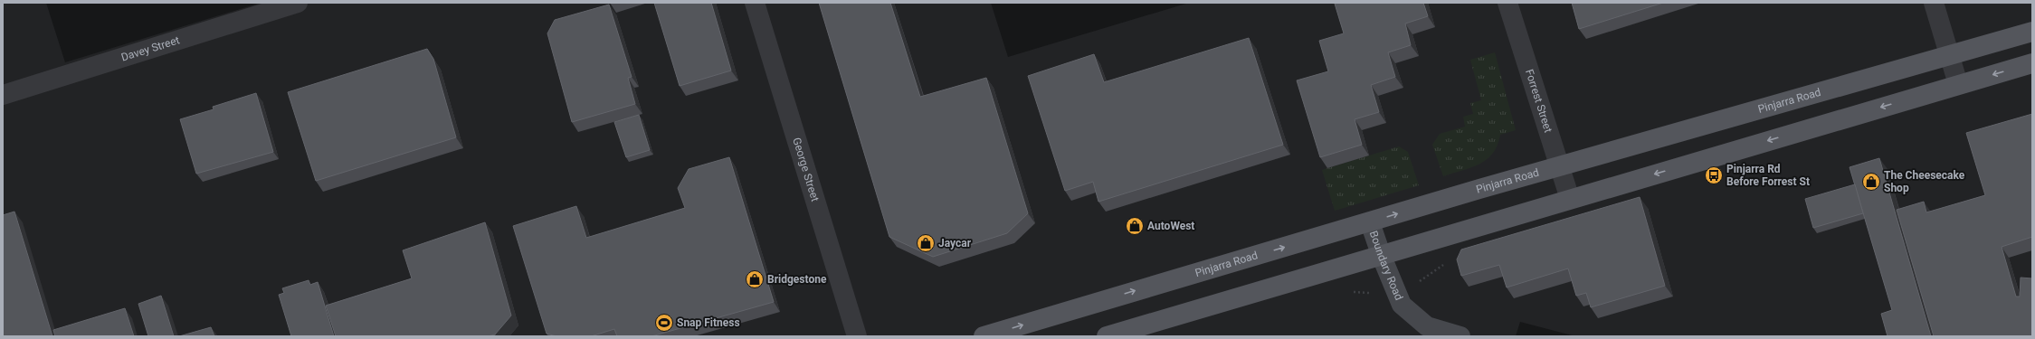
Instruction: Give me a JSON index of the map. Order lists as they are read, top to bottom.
{
  "streets": {
    "main road": ["Pinjarra Road"],
    "street": [
      "Davey Street",
      "Forrest Street",
      "George Street",
      "Boundary Road"
    ]
  },
  "crossings": [
    ["Forrest Street", "Pinjarra Road"],
    ["Pinjarra Road", "Boundary Road"]
  ],
  "places": {
    "bus stop": ["Pinjarra Rd Before Forrest St"],
    "shop": [
      "The Cheesecake Shop",
      "AutoWest",
      "Jaycar",
      "Bridgestone"
    ],
    "sports": ["Snap Fitness"]
  }
}
